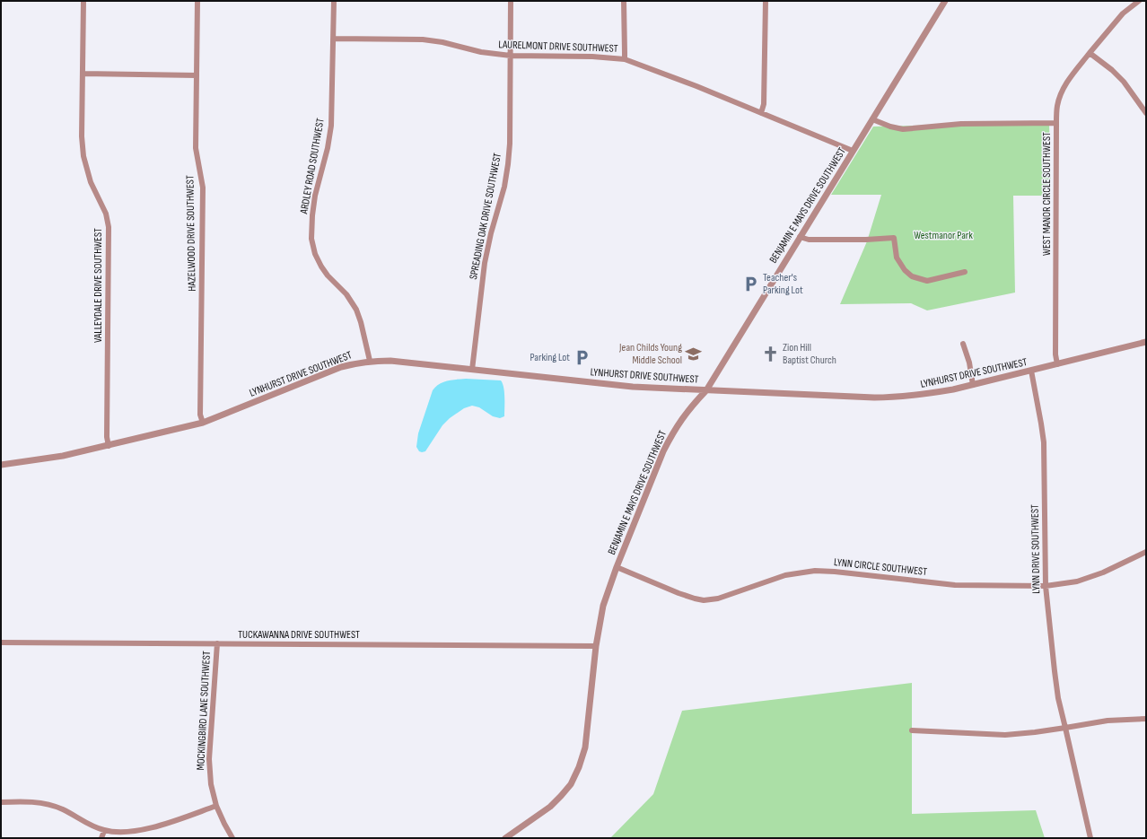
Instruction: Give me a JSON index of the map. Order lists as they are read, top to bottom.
{
  "streets": {
    "street": [
      "LAURELMONT DRIVE SOUTHWEST",
      "ARDLEY ROAD SOUTHWEST",
      "WEST MANOR CIRCLE SOUTHWEST",
      "BENJAMIN E MAYS DRIVE SOUTHWEST",
      "SPREADING OAK DRIVE SOUTHWEST",
      "HAZELWOOD DRIVE SOUTHWEST",
      "VALLEYDALE DRIVE SOUTHWEST",
      "LYNHURST DRIVE SOUTHWEST",
      "LYNN DRIVE SOUTHWEST",
      "LYNN CIRCLE SOUTHWEST",
      "TUCKAWANNA DRIVE SOUTHWEST",
      "MOCKINGBIRD LANE SOUTHWEST"
    ]
  },
  "crossings": [
    ["LAURELMONT DRIVE SOUTHWEST", "ARDLEY ROAD SOUTHWEST"],
    ["LAURELMONT DRIVE SOUTHWEST", "BENJAMIN E MAYS DRIVE SOUTHWEST"],
    ["LAURELMONT DRIVE SOUTHWEST", "SPREADING OAK DRIVE SOUTHWEST"],
    ["ARDLEY ROAD SOUTHWEST", "LYNHURST DRIVE SOUTHWEST"],
    ["WEST MANOR CIRCLE SOUTHWEST", "BENJAMIN E MAYS DRIVE SOUTHWEST"],
    ["WEST MANOR CIRCLE SOUTHWEST", "LYNHURST DRIVE SOUTHWEST"],
    ["BENJAMIN E MAYS DRIVE SOUTHWEST", "LYNHURST DRIVE SOUTHWEST"],
    ["BENJAMIN E MAYS DRIVE SOUTHWEST", "LYNN CIRCLE SOUTHWEST"],
    ["BENJAMIN E MAYS DRIVE SOUTHWEST", "TUCKAWANNA DRIVE SOUTHWEST"],
    ["SPREADING OAK DRIVE SOUTHWEST", "LYNHURST DRIVE SOUTHWEST"],
    ["HAZELWOOD DRIVE SOUTHWEST", "LYNHURST DRIVE SOUTHWEST"],
    ["VALLEYDALE DRIVE SOUTHWEST", "LYNHURST DRIVE SOUTHWEST"],
    ["LYNHURST DRIVE SOUTHWEST", "LYNN DRIVE SOUTHWEST"],
    ["LYNN DRIVE SOUTHWEST", "LYNN CIRCLE SOUTHWEST"],
    ["TUCKAWANNA DRIVE SOUTHWEST", "MOCKINGBIRD LANE SOUTHWEST"]
  ],
  "parks": ["Westmanor Park"],
  "places": {
    "parking": ["Teacher's Parking Lot", "Parking Lot"],
    "school or university": ["Jean Childs Young Middle School"],
    "church": ["Zion Hill Baptist Church"]
  }
}
